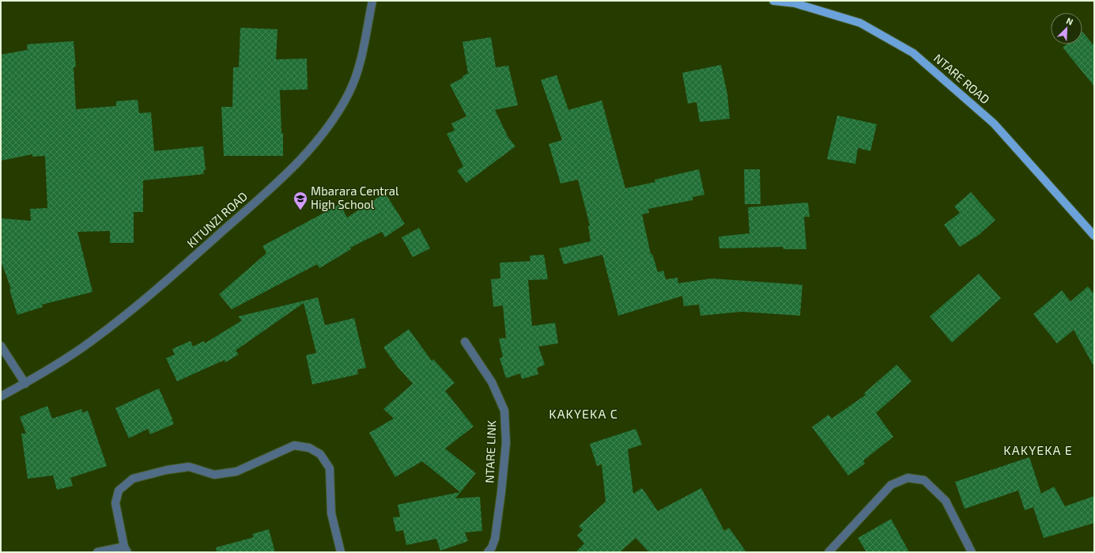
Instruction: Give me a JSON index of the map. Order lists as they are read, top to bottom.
{
  "streets": {
    "main road": ["NTARE ROAD"],
    "street": ["KITUNZI ROAD", "NTARE LINK"]
  },
  "districts": ["KAKYEKA C", "KAKYEKA E"],
  "places": {
    "school or university": ["Mbarara Central High School"]
  },
  "north": "top right"
}
